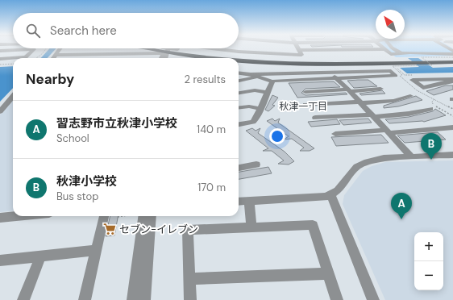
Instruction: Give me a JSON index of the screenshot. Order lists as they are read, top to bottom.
{
  "districts": ["秋津一丁目"],
  "places": {
    "supermarket": ["セブン-イレブン"]
  },
  "north": "top left",
  "page": {
    "search": "Search here",
    "heading": ["Nearby", "2 results"],
    "list": [
      {
        "mark": "A",
        "name": "習志野市立秋津小学校",
        "note": "School",
        "value": "140 m"
      },
      {
        "mark": "B",
        "name": "秋津小学校",
        "note": "Bus stop",
        "value": "170 m"
      }
    ],
    "pins": ["B", "A"],
    "map_buttons": ["+", "−"]
  }
}
